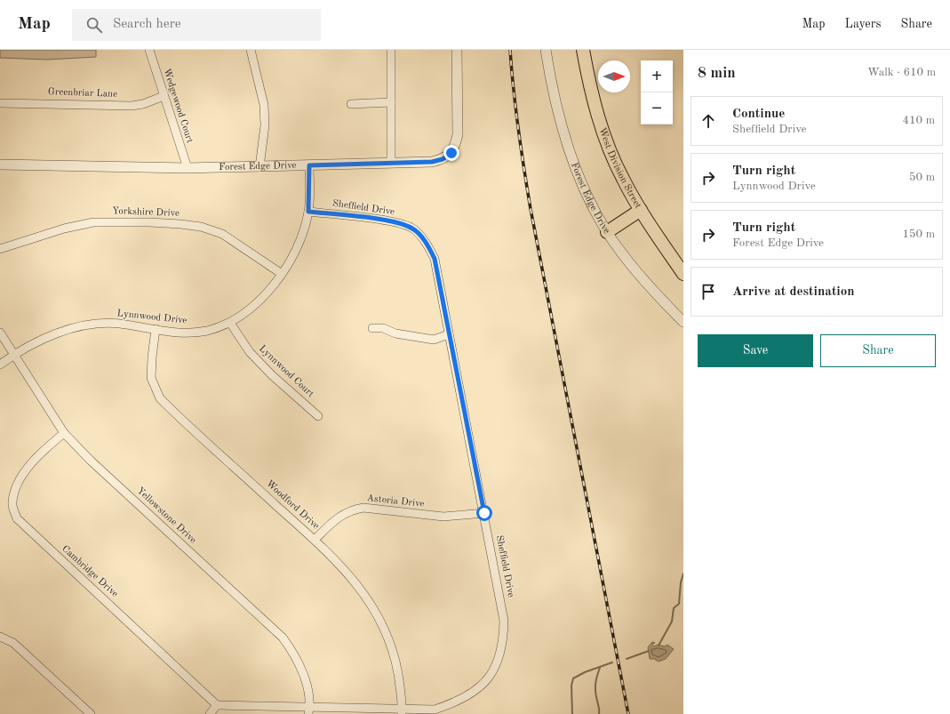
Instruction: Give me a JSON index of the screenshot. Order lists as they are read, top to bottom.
{
  "streets": {
    "main road": ["West Division Street"],
    "street": [
      "Greenbriar Lane",
      "Wedgewood Court",
      "Forest Edge Drive",
      "Sheffield Drive",
      "Yorkshire Drive",
      "Lynnwood Drive",
      "Lynnwood Court",
      "Astoria Drive",
      "Woodford Drive",
      "Yellowstone Drive",
      "Cambridge Drive"
    ]
  },
  "crossings": [
    ["Greenbriar Lane", "Wedgewood Court"],
    ["Wedgewood Court", "Forest Edge Drive"],
    ["Forest Edge Drive", "Lynnwood Drive"],
    ["Sheffield Drive", "Lynnwood Drive"],
    ["Sheffield Drive", "Astoria Drive"],
    ["Sheffield Drive", "Woodford Drive"],
    ["Sheffield Drive", "Yellowstone Drive"],
    ["Sheffield Drive", "Cambridge Drive"],
    ["Yorkshire Drive", "Lynnwood Drive"],
    ["Lynnwood Drive", "Lynnwood Court"],
    ["Lynnwood Drive", "Woodford Drive"],
    ["Lynnwood Drive", "Yellowstone Drive"],
    ["Astoria Drive", "Woodford Drive"],
    ["Yellowstone Drive", "Cambridge Drive"]
  ],
  "north": "right",
  "page": {
    "header": "Map",
    "search": "Search here",
    "nav": ["Map", "Layers", "Share"],
    "heading": ["8 min", "Walk · 610 m"],
    "map_buttons": ["+", "−"],
    "list": [
      ["Continue", "Sheffield Drive", "410 m"],
      ["Turn right", "Lynnwood Drive", "50 m"],
      ["Turn right", "Forest Edge Drive", "150 m"],
      "Arrive at destination"
    ],
    "buttons": ["Save", "Share"]
  }
}
